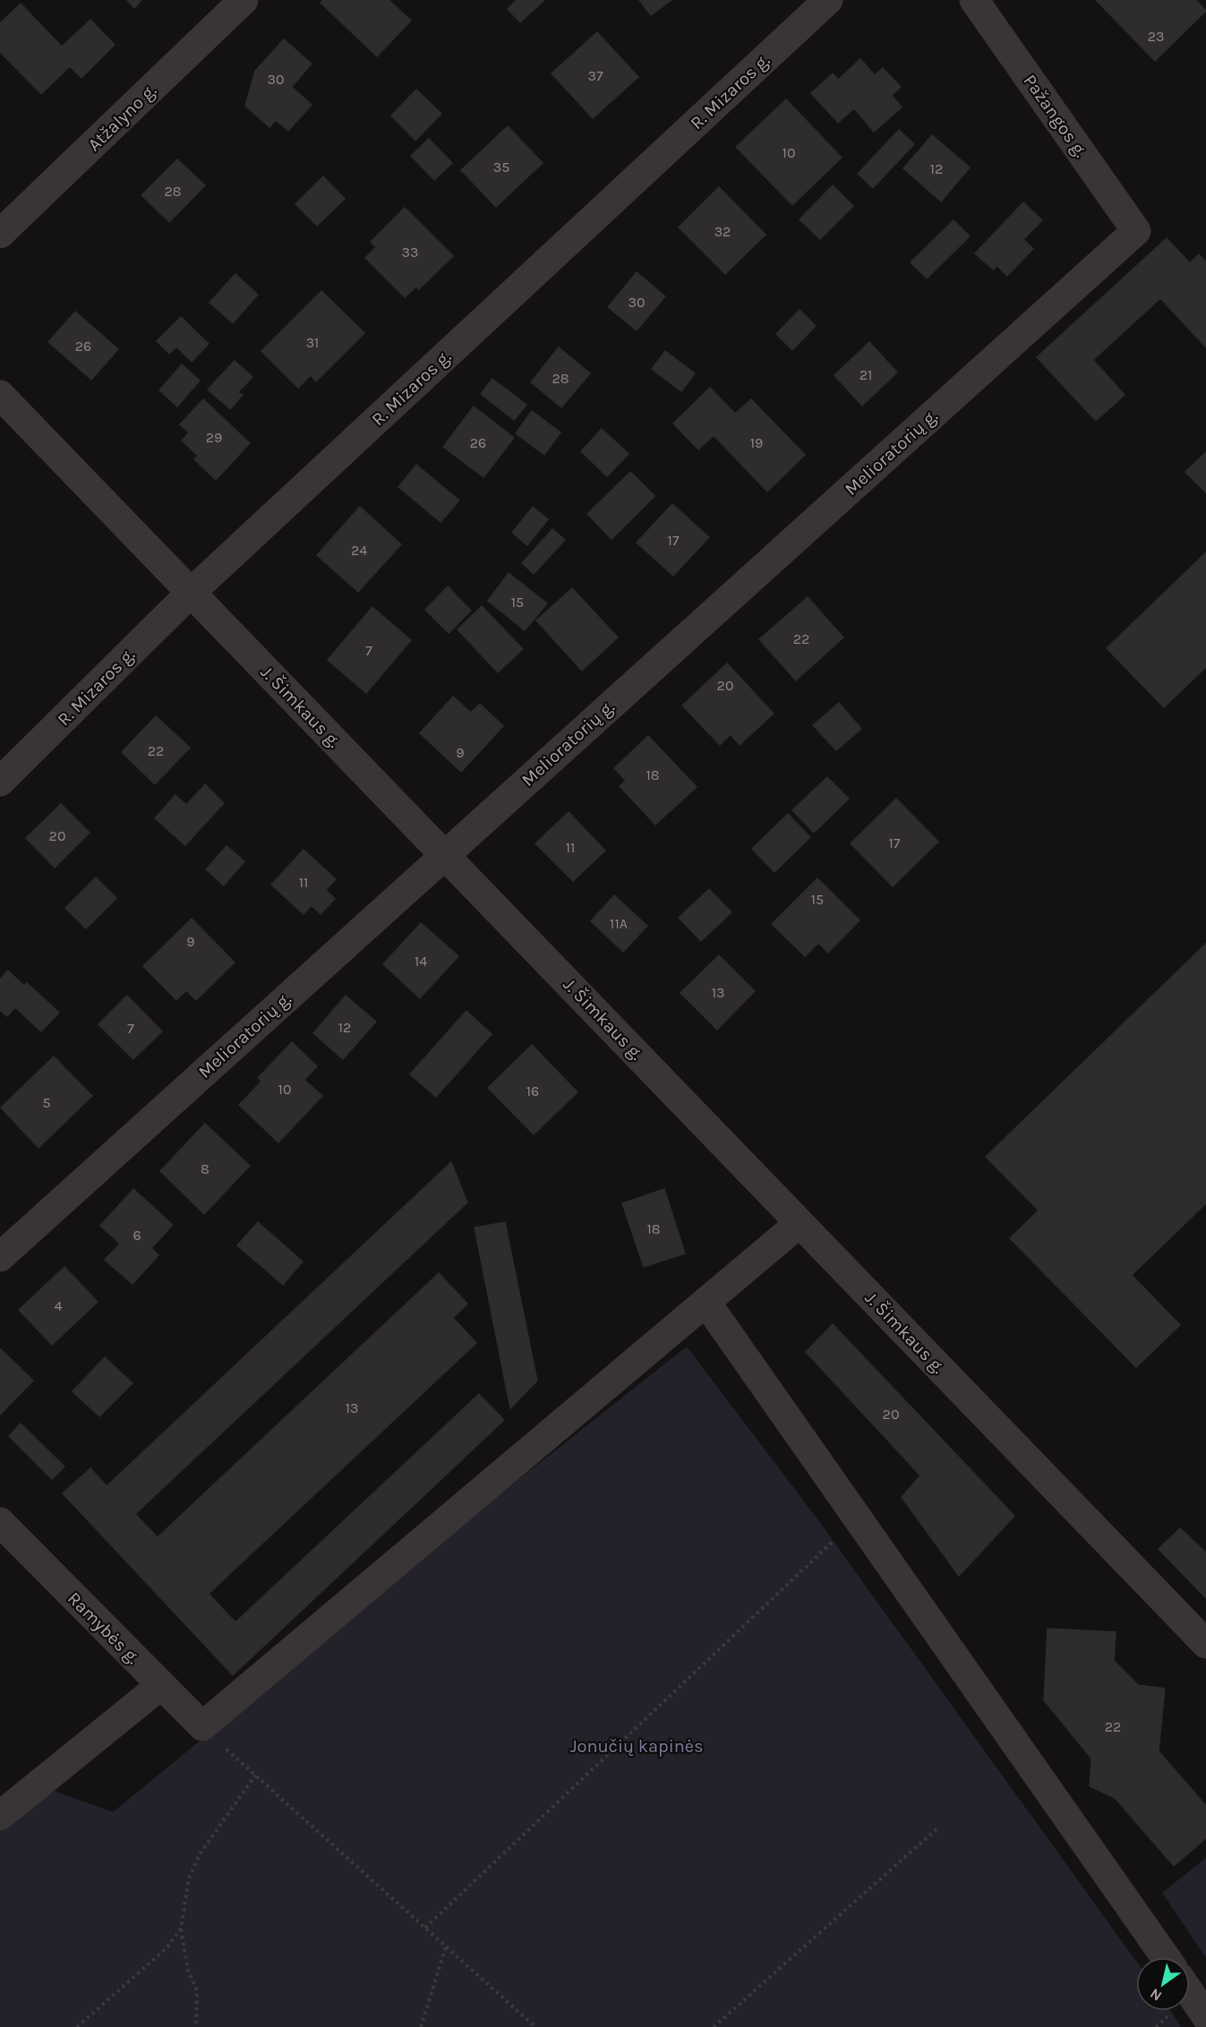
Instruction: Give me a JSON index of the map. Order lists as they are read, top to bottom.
{
  "streets": {
    "street": [
      "R. Mizaros g.",
      "Pažangos g.",
      "Atžalyno g.",
      "Melioratorių g.",
      "J. Šimkaus g.",
      "Ramybės g."
    ]
  },
  "crossings": [
    ["R. Mizaros g.", "J. Šimkaus g."],
    ["Pažangos g.", "Melioratorių g."],
    ["Melioratorių g.", "J. Šimkaus g."]
  ],
  "parks": ["Jonučių kapinės"],
  "house_numbers": [
    "23",
    "37",
    "30",
    "10",
    "35",
    "12",
    "28",
    "32",
    "33",
    "30",
    "31",
    "26",
    "21",
    "28",
    "29",
    "26",
    "19",
    "17",
    "24",
    "15",
    "22",
    "7",
    "20",
    "22",
    "9",
    "18",
    "20",
    "17",
    "11",
    "11",
    "15",
    "11A",
    "9",
    "14",
    "13",
    "12",
    "7",
    "10",
    "16",
    "5",
    "8",
    "18",
    "6",
    "4",
    "13",
    "20",
    "22"
  ],
  "north": "bottom left"
}
